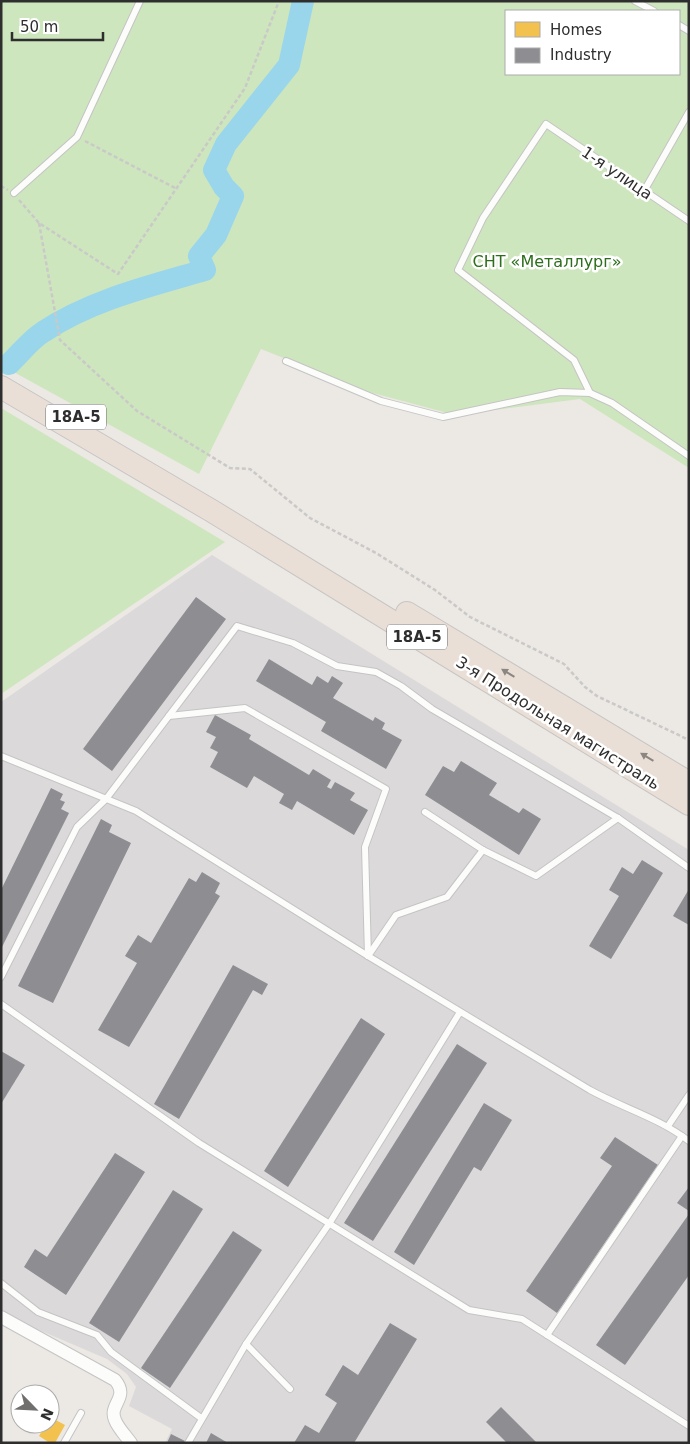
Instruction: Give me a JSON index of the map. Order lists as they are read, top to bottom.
{
  "streets": {
    "highway": ["18А-5", "3-я Продольная магистраль"],
    "lane": ["1-я улица"]
  },
  "crossings": [
    ["18А-5", "3-я Продольная магистраль"]
  ],
  "parks": ["СНТ «Металлург»"],
  "legend": ["Homes", "Industry"],
  "scale_bar": "50 m",
  "north": "bottom right"
}
